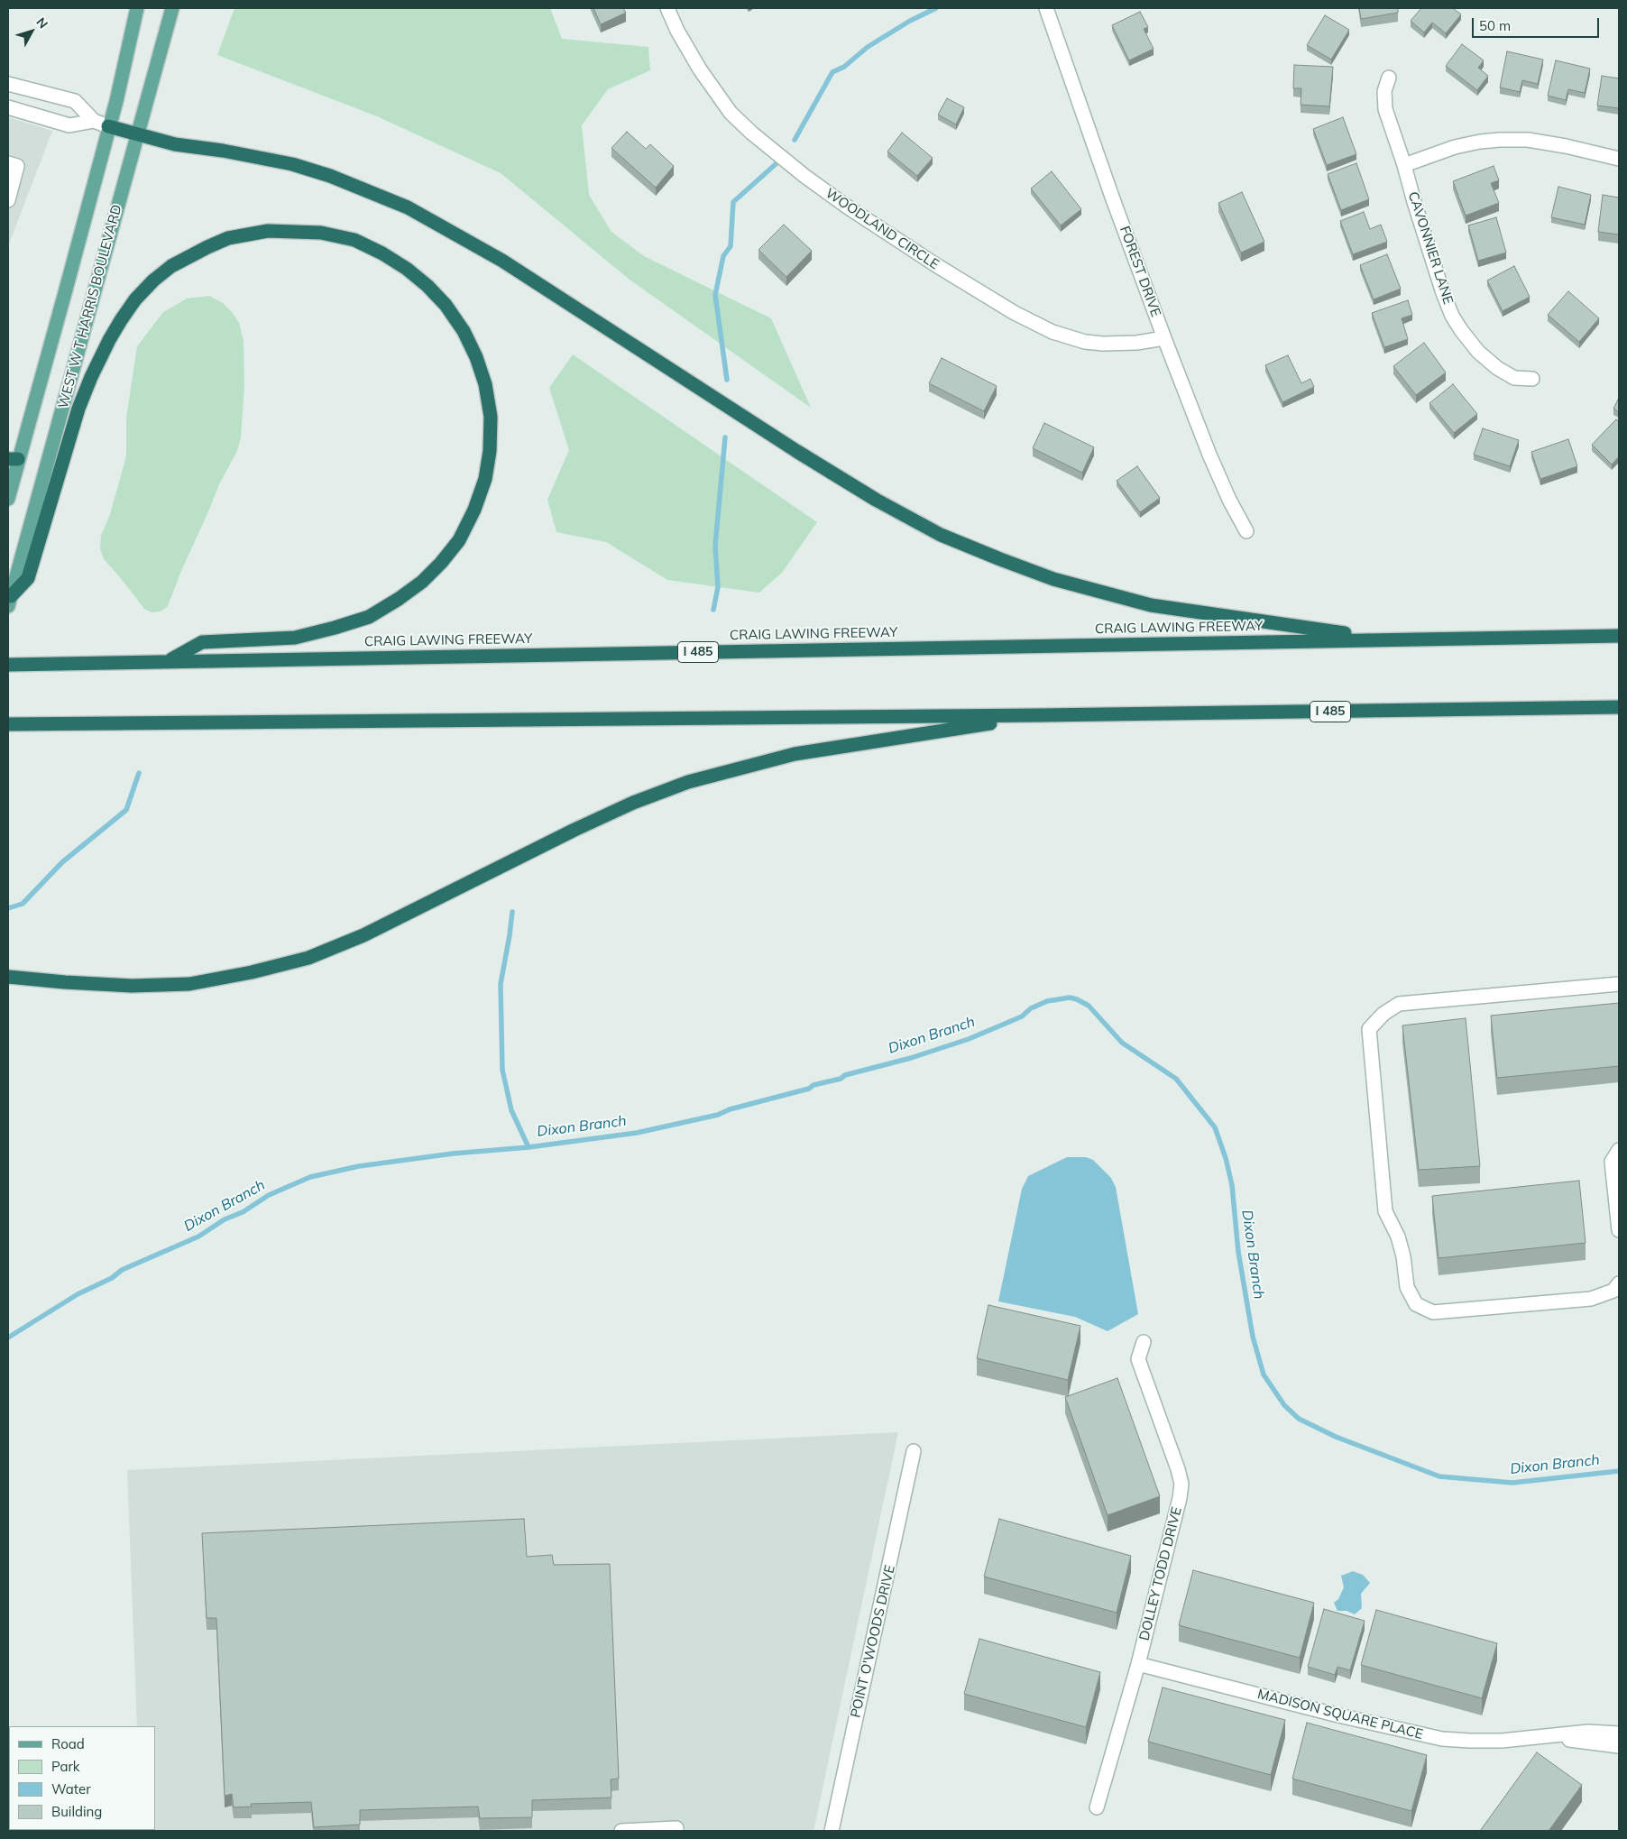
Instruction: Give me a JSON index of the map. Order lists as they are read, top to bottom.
{
  "streets": {
    "highway": ["CRAIG LAWING FREEWAY", "I 485"],
    "main road": ["WEST W T HARRIS BOULEVARD"],
    "street": [
      "WOODLAND CIRCLE",
      "CAVONNIER LANE",
      "FOREST DRIVE",
      "DOLLEY TODD DRIVE",
      "POINT O'WOODS DRIVE",
      "MADISON SQUARE PLACE"
    ]
  },
  "crossings": [
    ["WOODLAND CIRCLE", "FOREST DRIVE"],
    ["DOLLEY TODD DRIVE", "MADISON SQUARE PLACE"]
  ],
  "water": ["Dixon Branch"],
  "legend": [
    "Road",
    "Park",
    "Water",
    "Building"
  ],
  "scale_bar": "50 m",
  "north": "top right"
}
